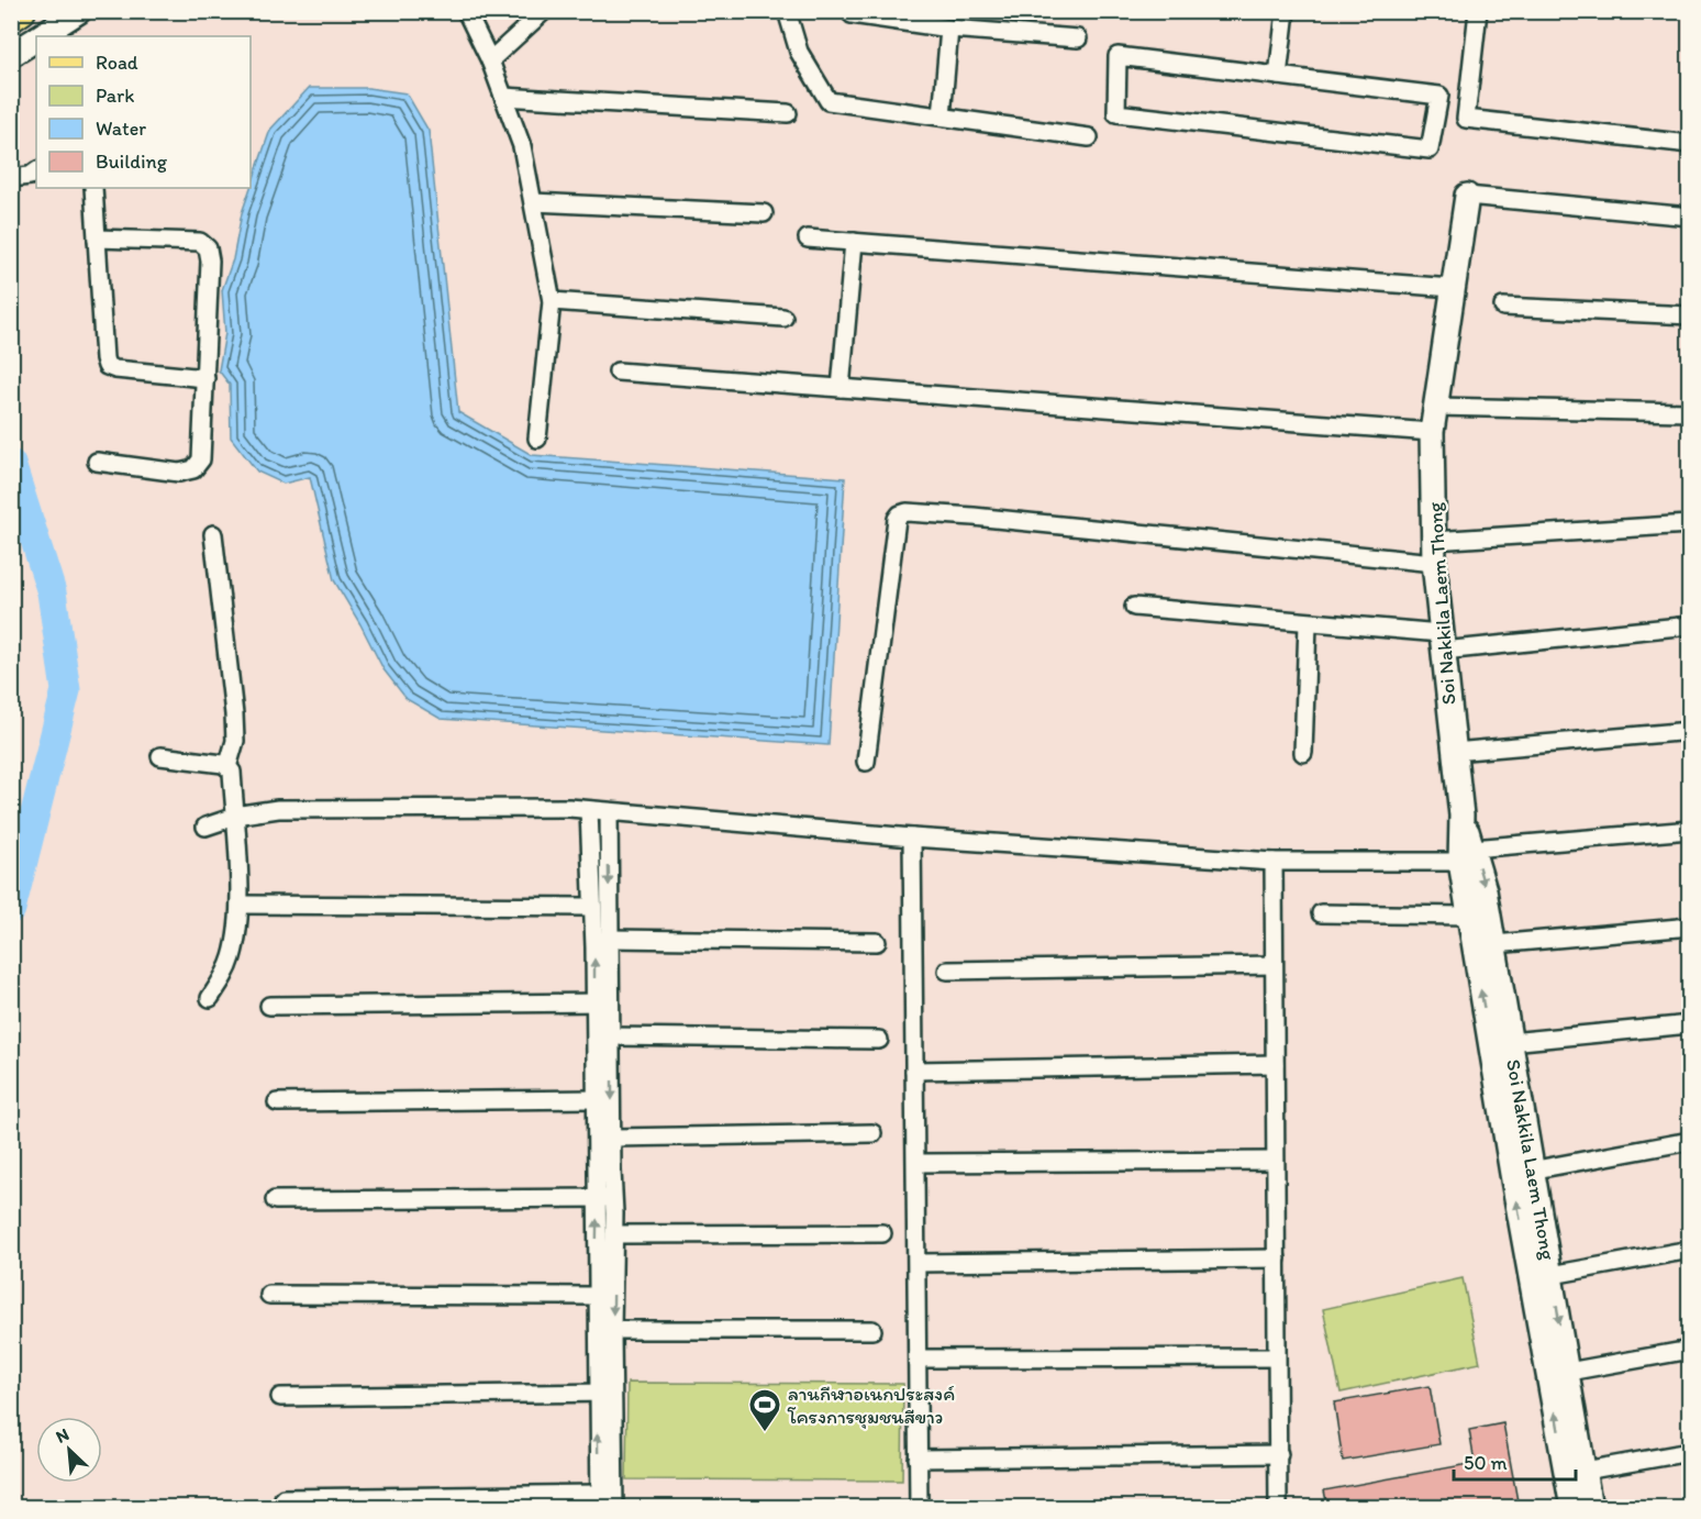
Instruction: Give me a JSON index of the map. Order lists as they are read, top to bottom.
{
  "streets": {
    "street": ["Soi Nakkila Laem Thong"]
  },
  "places": {
    "sports": ["ลานกีฬาอเนกประสงค์ โครงการชุมชนสีขาว"]
  },
  "legend": [
    "Road",
    "Park",
    "Water",
    "Building"
  ],
  "scale_bar": "50 m",
  "north": "top left"
}
